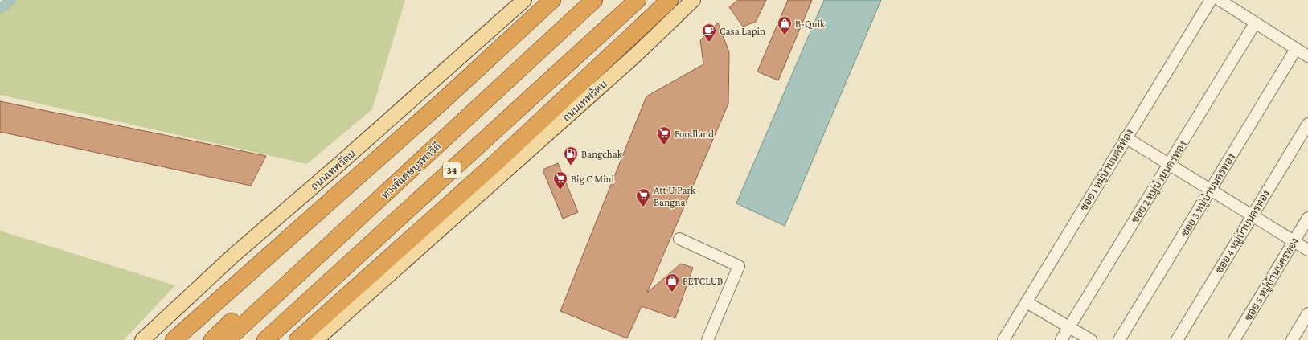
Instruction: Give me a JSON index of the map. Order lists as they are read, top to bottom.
{
  "streets": {
    "highway": ["ทางพิเศษบูรพาวิถี", "34"],
    "main road": ["ถนนเทพรัตน"],
    "street": [
      "ซอย 1 หมู่บ้านนครทอง",
      "ซอย 2 หมู่บ้านนครทอง",
      "ซอย 3 หมู่บ้านนครทอง",
      "ซอย 4 หมู่บ้านนครทอง",
      "ซอย 5 หมู่บ้านนครทอง"
    ]
  },
  "places": {
    "shop": ["B-Quik", "PETCLUB"],
    "cafe": ["Casa Lapin"],
    "supermarket": ["Foodland", "Big C Mini", "Att U Park Bangna"],
    "fuel station": ["Bangchak"]
  }
}
